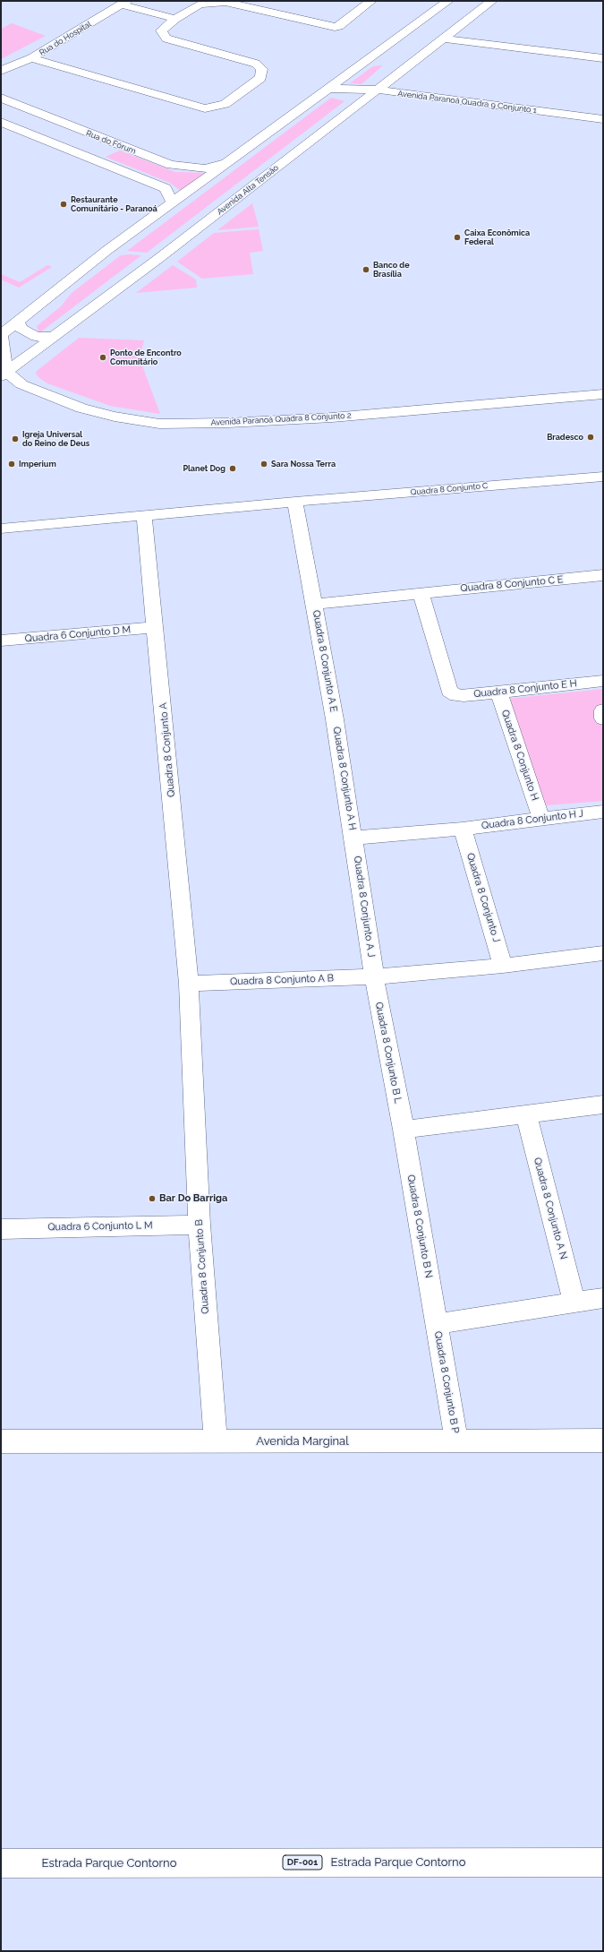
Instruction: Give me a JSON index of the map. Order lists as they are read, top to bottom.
{
  "streets": {
    "street": [
      "Rua do Hospital",
      "Avenida Paranoá Quadra 9 Conjunto 1",
      "Rua do Fórum",
      "Avenida Alta Tensão",
      "Avenida Paranoá Quadra 8 Conjunto 2",
      "Quadra 8 Conjunto C",
      "Quadra 8 Conjunto C E",
      "Quadra 6 Conjunto D M",
      "Quadra 8 Conjunto A E",
      "Quadra 8 Conjunto E H",
      "Quadra 8 Conjunto A",
      "Quadra 8 Conjunto H",
      "Quadra 8 Conjunto A H",
      "Quadra 8 Conjunto H J",
      "Quadra 8 Conjunto J",
      "Quadra 8 Conjunto A J",
      "Quadra 8 Conjunto A B",
      "Quadra 8 Conjunto B L",
      "Quadra 8 Conjunto A N",
      "Quadra 6 Conjunto L M",
      "Quadra 8 Conjunto B N",
      "Quadra 8 Conjunto B",
      "Quadra 8 Conjunto B P",
      "Avenida Marginal",
      "DF-001",
      "Estrada Parque Contorno"
    ]
  },
  "crossings": [
    ["Avenida Paranoá Quadra 9 Conjunto 1", "Avenida Alta Tensão"],
    ["Avenida Alta Tensão", "Avenida Paranoá Quadra 8 Conjunto 2"],
    ["Quadra 8 Conjunto C", "Quadra 8 Conjunto A E"],
    ["Quadra 8 Conjunto C", "Quadra 8 Conjunto A"],
    ["Quadra 8 Conjunto C E", "Quadra 8 Conjunto E H"],
    ["Quadra 6 Conjunto D M", "Quadra 8 Conjunto A"],
    ["Quadra 8 Conjunto A E", "Quadra 8 Conjunto A H"],
    ["Quadra 8 Conjunto E H", "Quadra 8 Conjunto H"],
    ["Quadra 8 Conjunto A", "Quadra 8 Conjunto A B"],
    ["Quadra 8 Conjunto A", "Quadra 8 Conjunto B"],
    ["Quadra 8 Conjunto H", "Quadra 8 Conjunto H J"],
    ["Quadra 8 Conjunto A H", "Quadra 8 Conjunto H J"],
    ["Quadra 8 Conjunto A H", "Quadra 8 Conjunto A J"],
    ["Quadra 8 Conjunto H J", "Quadra 8 Conjunto J"],
    ["Quadra 8 Conjunto H J", "Quadra 8 Conjunto A J"],
    ["Quadra 8 Conjunto J", "Quadra 8 Conjunto A B"],
    ["Quadra 8 Conjunto A J", "Quadra 8 Conjunto A B"],
    ["Quadra 8 Conjunto A J", "Quadra 8 Conjunto B L"],
    ["Quadra 8 Conjunto A B", "Quadra 8 Conjunto B L"],
    ["Quadra 8 Conjunto A B", "Quadra 8 Conjunto B"],
    ["Quadra 8 Conjunto B L", "Quadra 8 Conjunto B N"],
    ["Quadra 6 Conjunto L M", "Quadra 8 Conjunto B"],
    ["Quadra 8 Conjunto B N", "Quadra 8 Conjunto B P"],
    ["Quadra 8 Conjunto B", "Avenida Marginal"],
    ["Quadra 8 Conjunto B P", "Avenida Marginal"]
  ],
  "places": [
    "Restaurante Comunitário - Paranoá",
    "Caixa Econômica Federal",
    "Banco de Brasília",
    "Ponto de Encontro Comunitário",
    "Bradesco",
    "Igreja Universal do Reino de Deus",
    "Imperium",
    "Sara Nossa Terra",
    "Planet Dog",
    "Bar Do Barriga"
  ]
}
